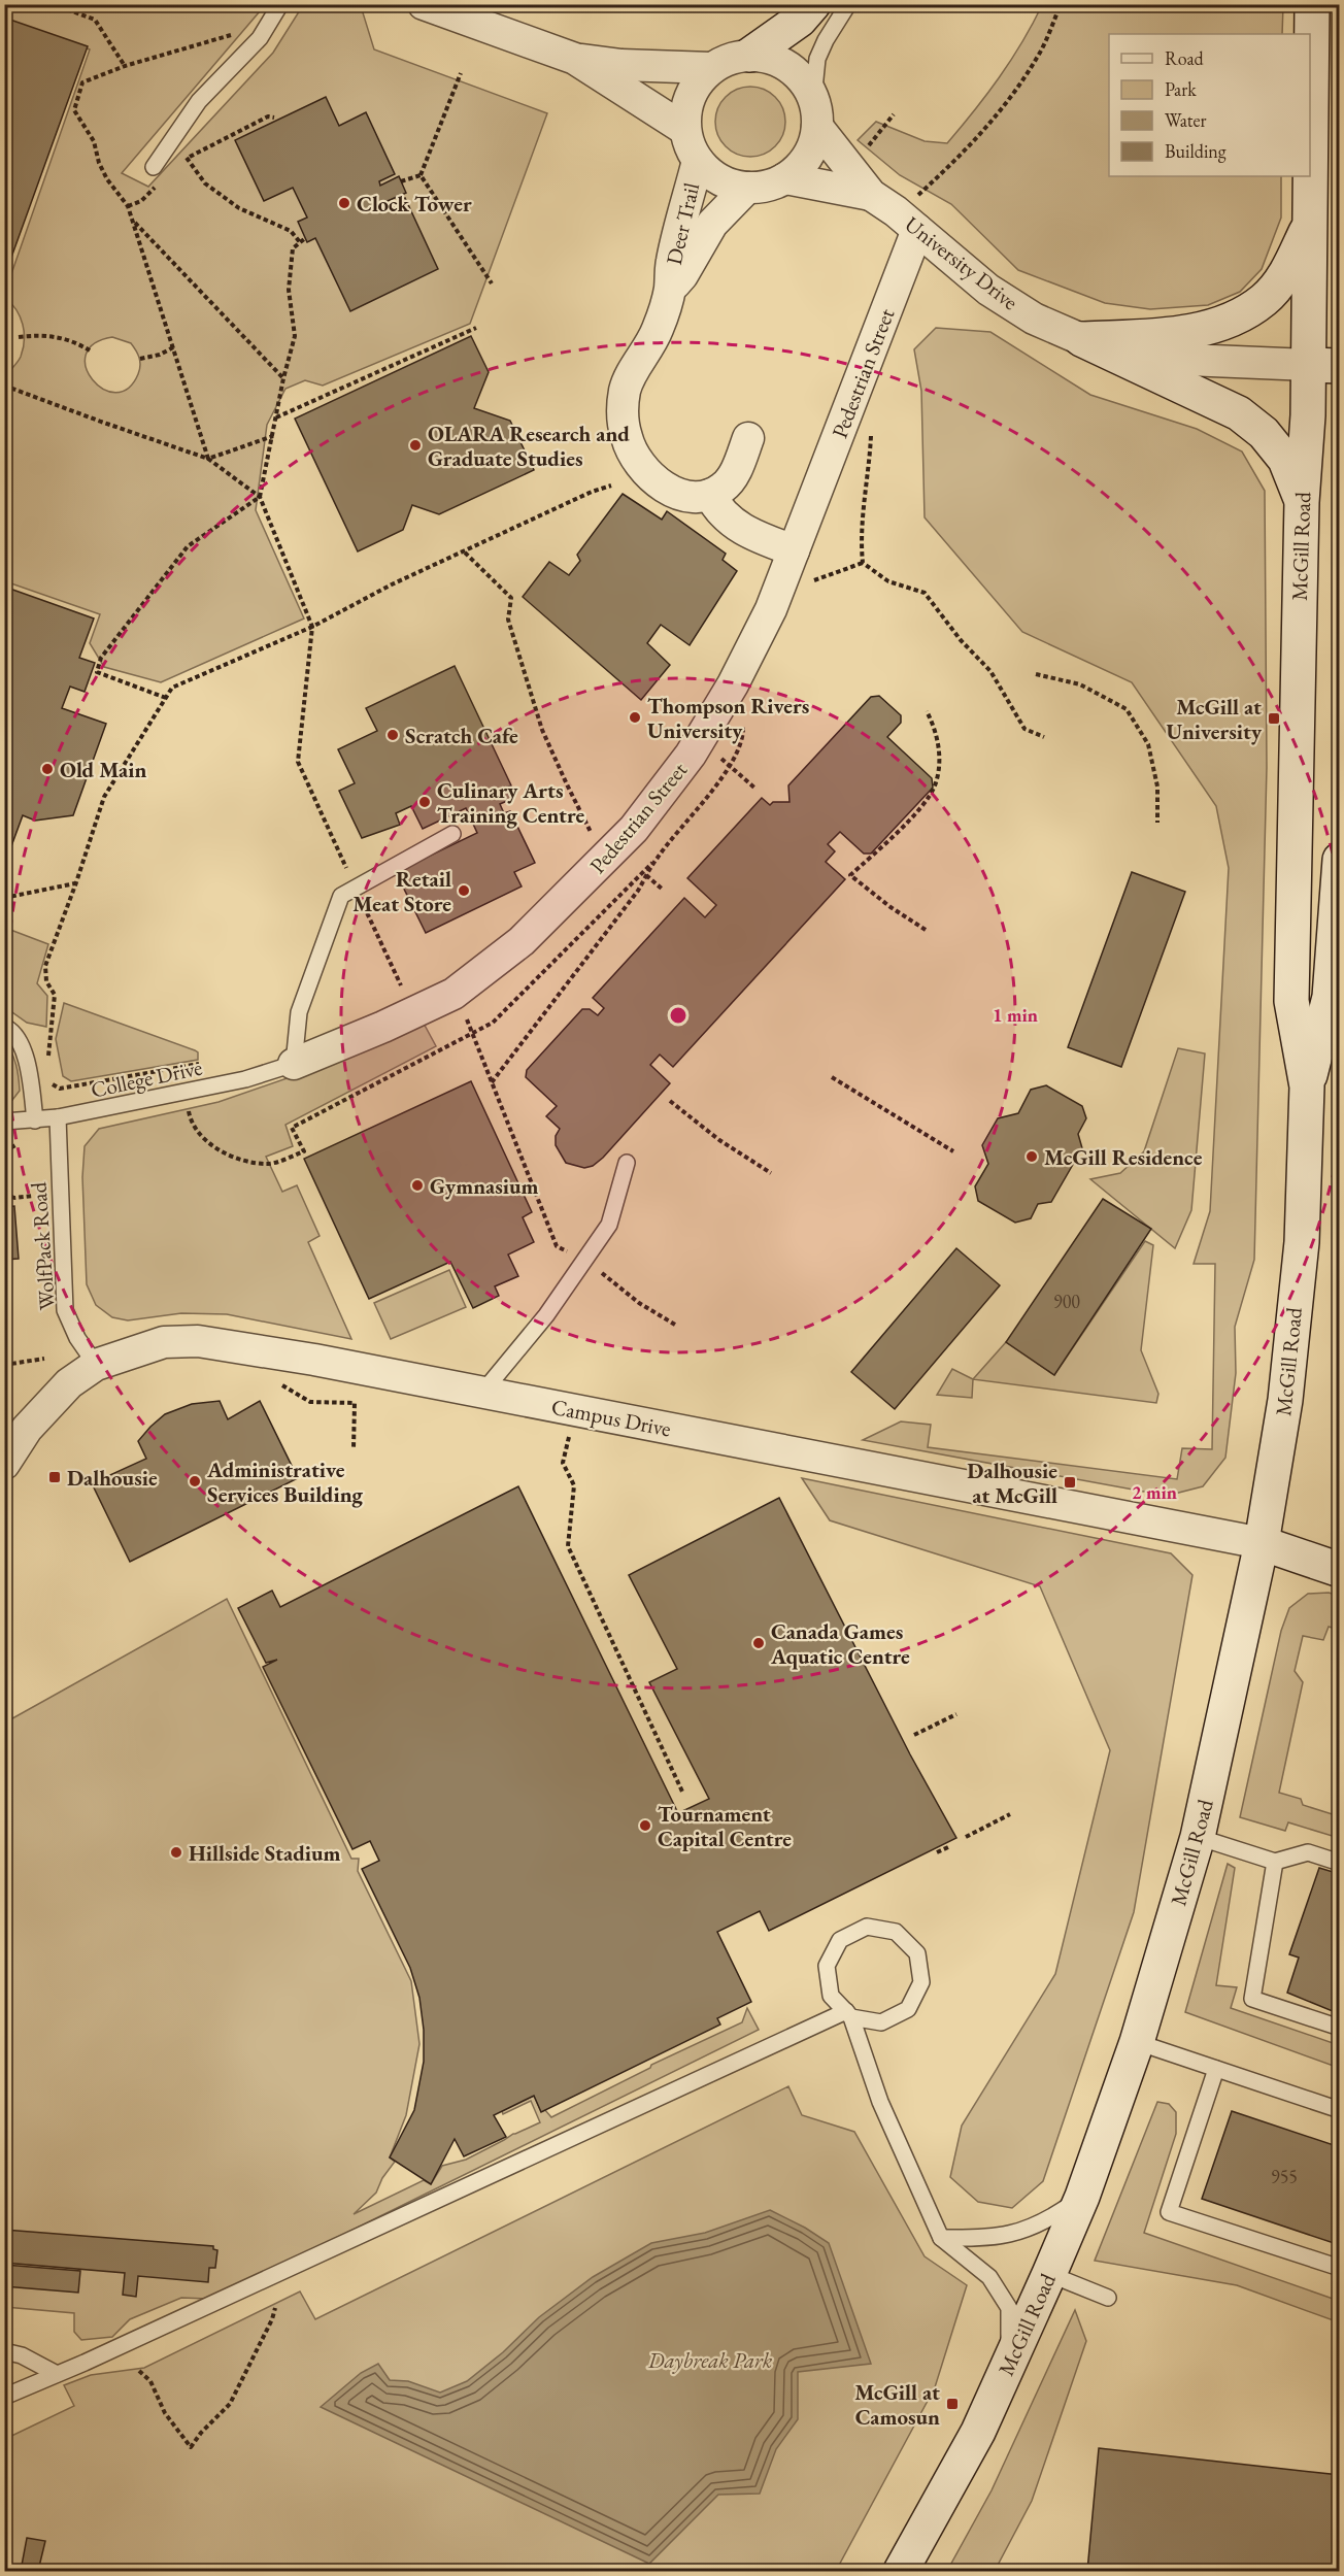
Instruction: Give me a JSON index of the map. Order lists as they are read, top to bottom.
{
  "streets": {
    "main road": ["McGill Road"],
    "street": [
      "Deer Trail",
      "University Drive",
      "Pedestrian Street",
      "Campus Drive"
    ],
    "lane": ["College Drive", "WolfPack Road"]
  },
  "crossings": [
    ["Deer Trail", "University Drive"],
    ["University Drive", "Pedestrian Street"],
    ["University Drive", "McGill Road"],
    ["Pedestrian Street", "College Drive"],
    ["McGill Road", "Campus Drive"],
    ["College Drive", "WolfPack Road"],
    ["WolfPack Road", "Campus Drive"]
  ],
  "parks": ["Daybreak Park"],
  "places": {
    "other": [
      "Clock Tower",
      "OLARA Research and Graduate Studies",
      "Thompson Rivers University",
      "Scratch Cafe",
      "Old Main",
      "Culinary Arts Training Centre",
      "Retail Meat Store",
      "McGill Residence",
      "Gymnasium",
      "Administrative Services Building",
      "Canada Games Aquatic Centre",
      "Tournament Capital Centre",
      "Hillside Stadium"
    ],
    "transit": [
      "McGill at University",
      "Dalhousie",
      "Dalhousie at McGill",
      "McGill at Camosun"
    ]
  },
  "house_numbers": ["900", "955"],
  "legend": [
    "Road",
    "Park",
    "Water",
    "Building"
  ],
  "rings": ["1 min", "2 min"]
}
